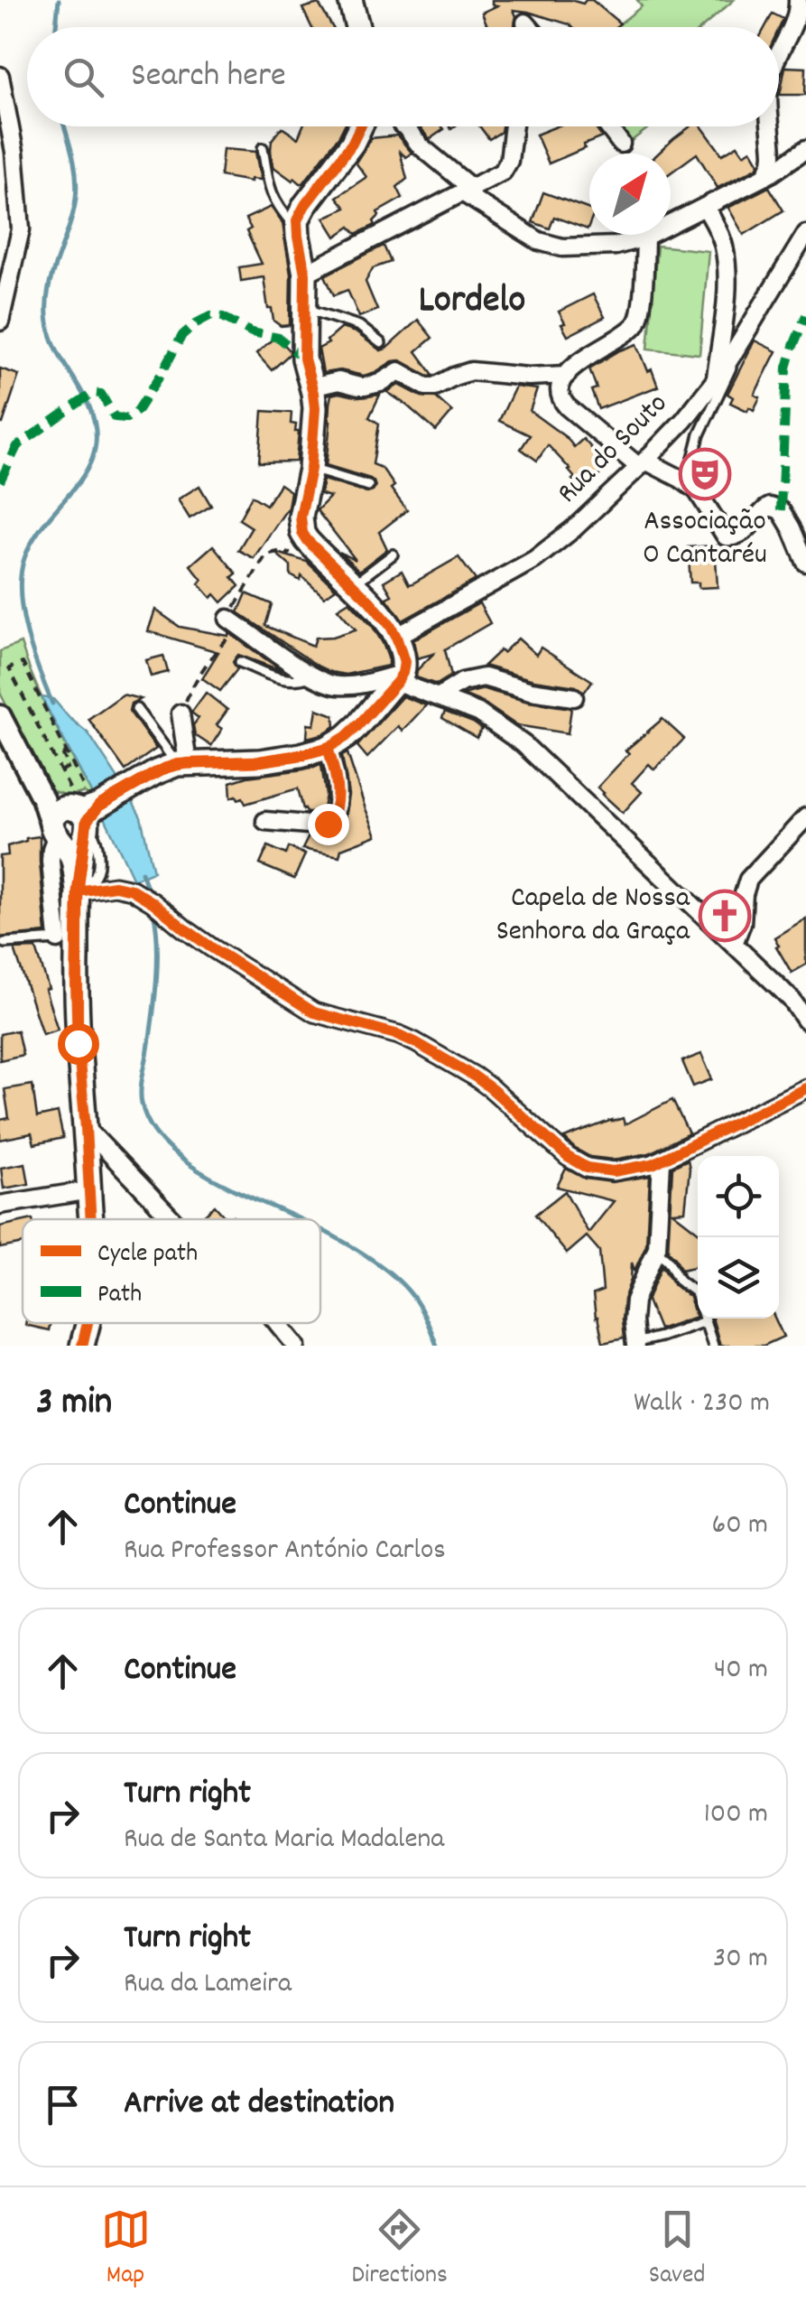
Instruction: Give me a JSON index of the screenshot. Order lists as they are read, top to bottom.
{
  "streets": {
    "street": ["Rua do Souto"]
  },
  "districts": ["Lordelo"],
  "places": {
    "theatre": ["Associação O Cantaréu"],
    "church": ["Capela de Nossa Senhora da Graça"]
  },
  "legend": ["Cycle path", "Path"],
  "north": "top right",
  "page": {
    "search": "Search here",
    "heading": ["3 min", "Walk · 230 m"],
    "list": [
      ["Continue", "Rua Professor António Carlos", "60 m"],
      ["Continue", "40 m"],
      ["Turn right", "Rua de Santa Maria Madalena", "100 m"],
      ["Turn right", "Rua da Lameira", "30 m"],
      "Arrive at destination"
    ],
    "nav": ["Map", "Directions", "Saved"]
  }
}
